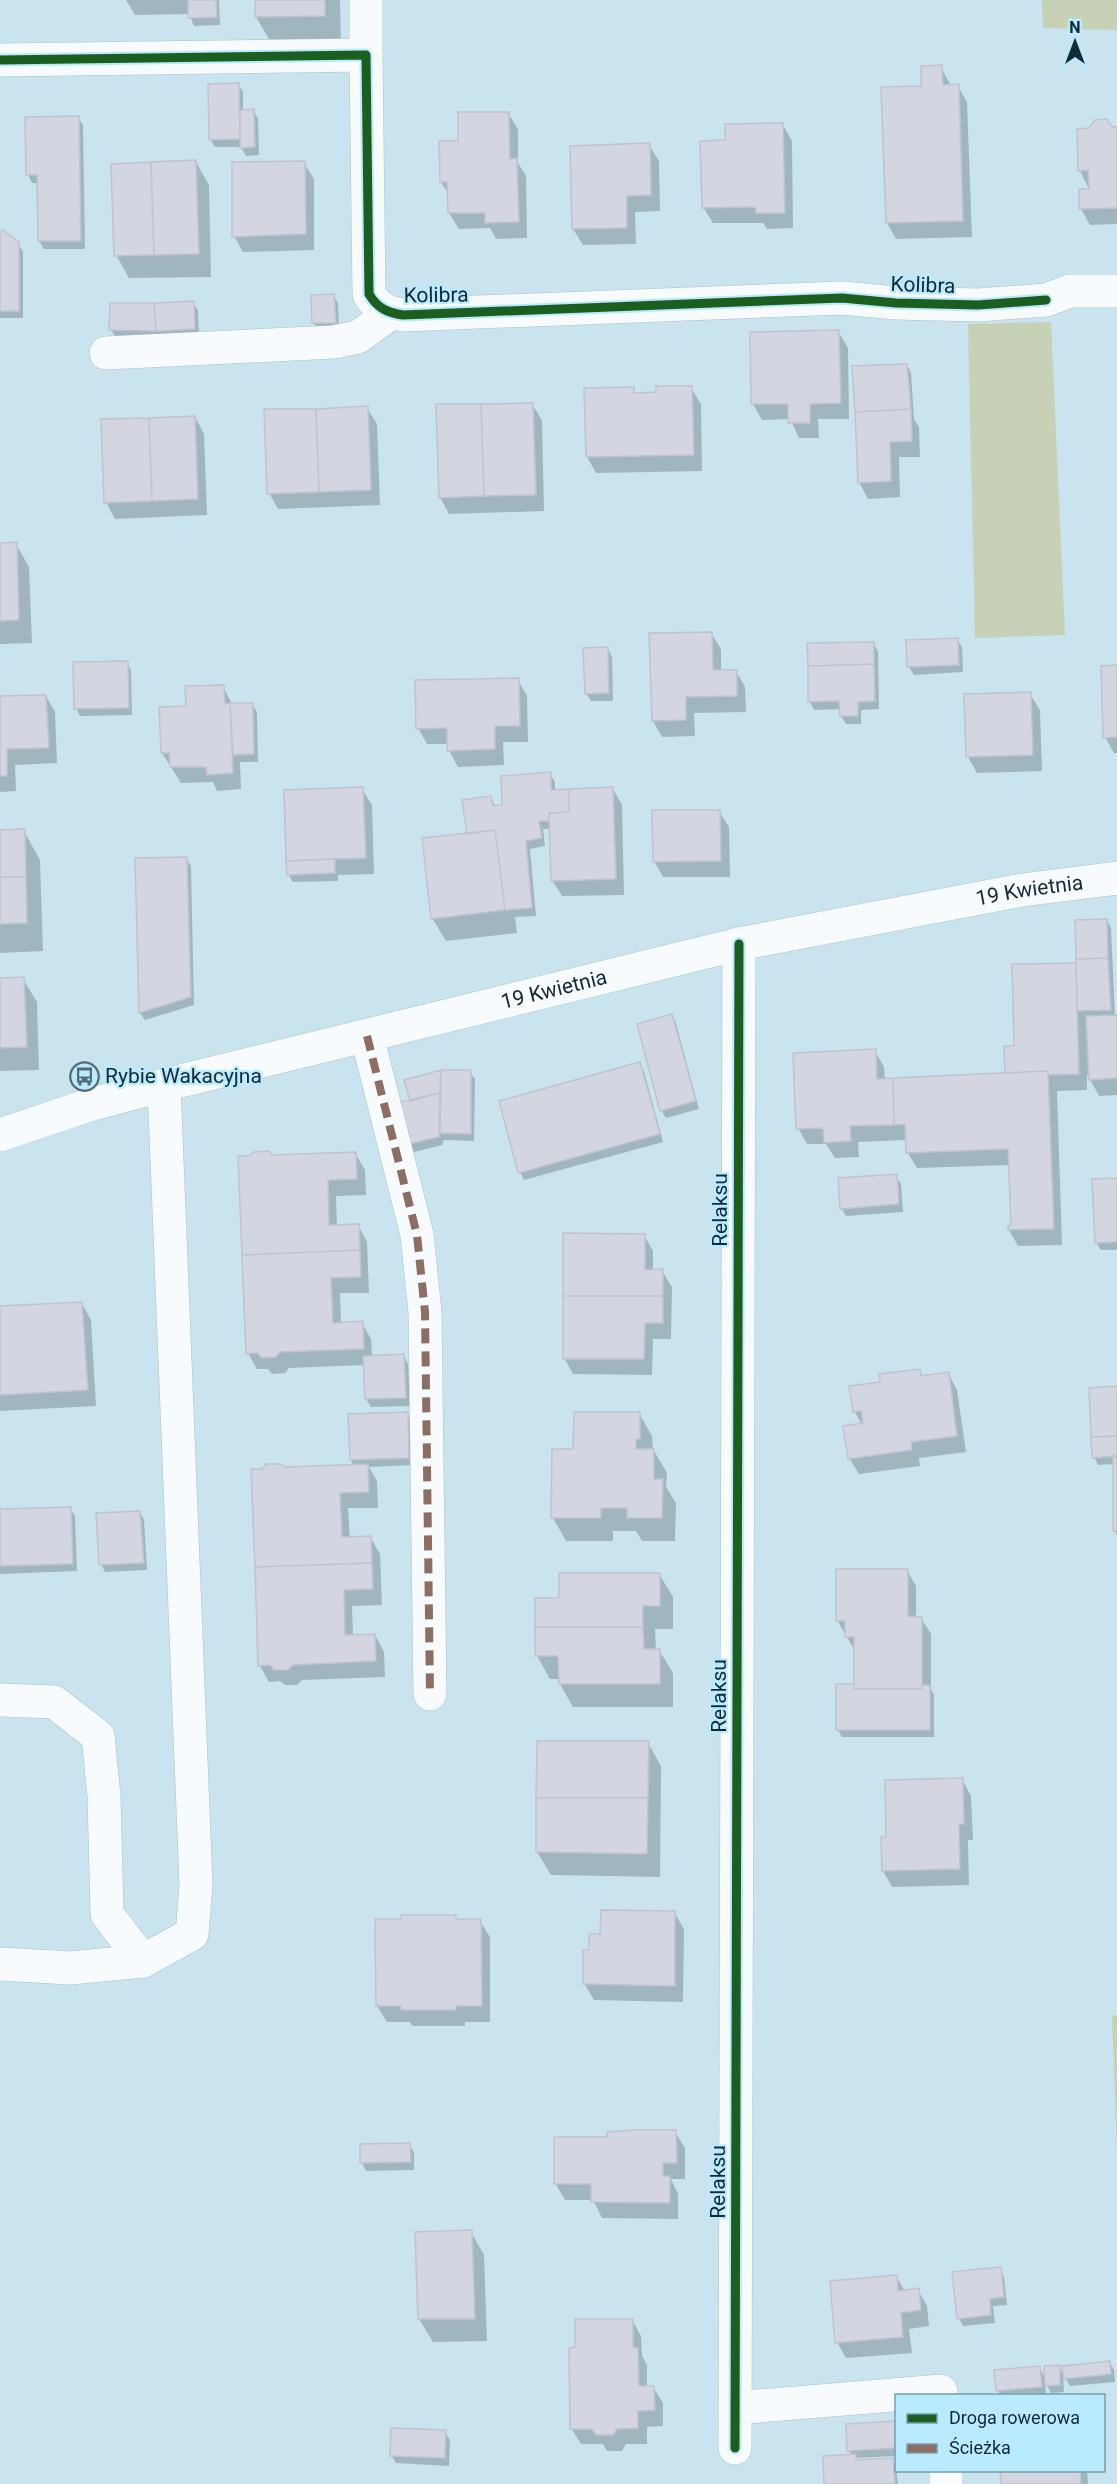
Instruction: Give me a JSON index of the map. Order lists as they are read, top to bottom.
{
  "streets": {
    "street": ["Kolibra", "19 Kwietnia", "Relaksu"]
  },
  "crossings": [
    ["19 Kwietnia", "Relaksu"]
  ],
  "places": {
    "bus stop": ["Rybie Wakacyjna"]
  },
  "legend": ["Droga rowerowa", "Ścieżka"],
  "north": "top"
}
